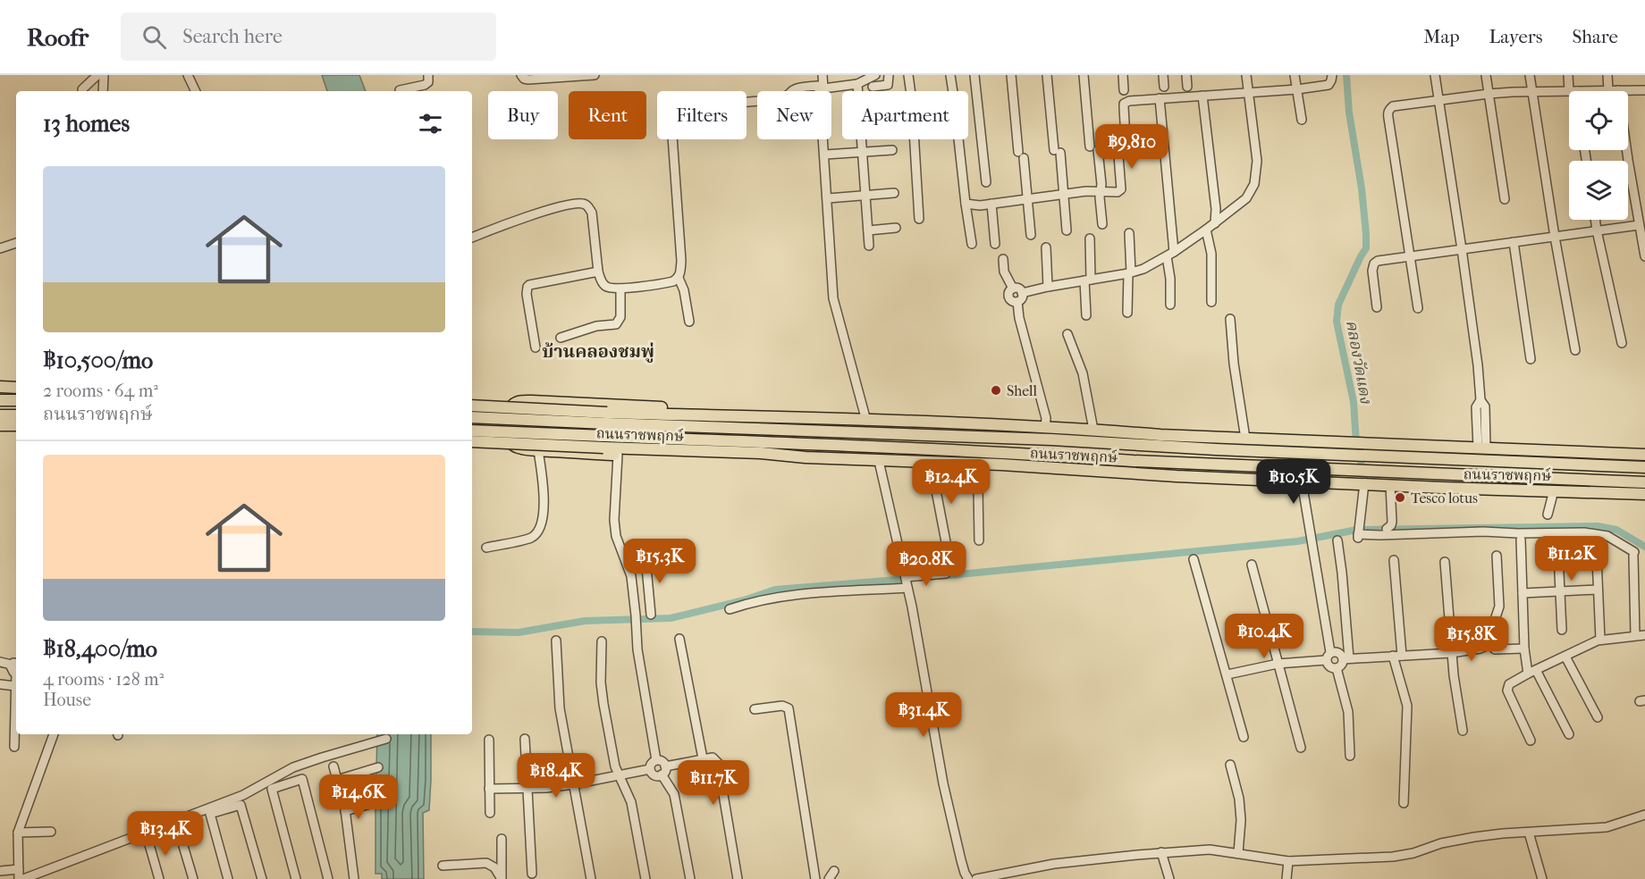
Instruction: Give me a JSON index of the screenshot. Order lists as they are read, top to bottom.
{
  "streets": {
    "main road": ["ถนนราชพฤกษ์"]
  },
  "districts": ["บ้านคลองชมพู่"],
  "water": ["คลองวัดแดง"],
  "places": ["Shell", "Tesco lotus"],
  "page": {
    "header": "Roofr",
    "search": "Search here",
    "nav": ["Map", "Layers", "Share"],
    "chip": [
      "Buy",
      "Rent",
      "Filters",
      "New",
      "Apartment"
    ],
    "heading": "13 homes",
    "price": [
      "฿9,810",
      "฿12.4K",
      "฿10.5K",
      "฿11.2K",
      "฿15.3K",
      "฿20.8K",
      "฿10.4K",
      "฿15.8K",
      "฿31.4K",
      "฿18.4K",
      "฿11.7K",
      "฿14.6K",
      "฿13.4K"
    ],
    "list": [
      {
        "name": "฿10,500/mo",
        "note": "2 rooms · 64 m² · ถนนราชพฤกษ์"
      },
      {
        "name": "฿18,400/mo",
        "note": "4 rooms · 128 m² · House"
      }
    ]
  }
}
